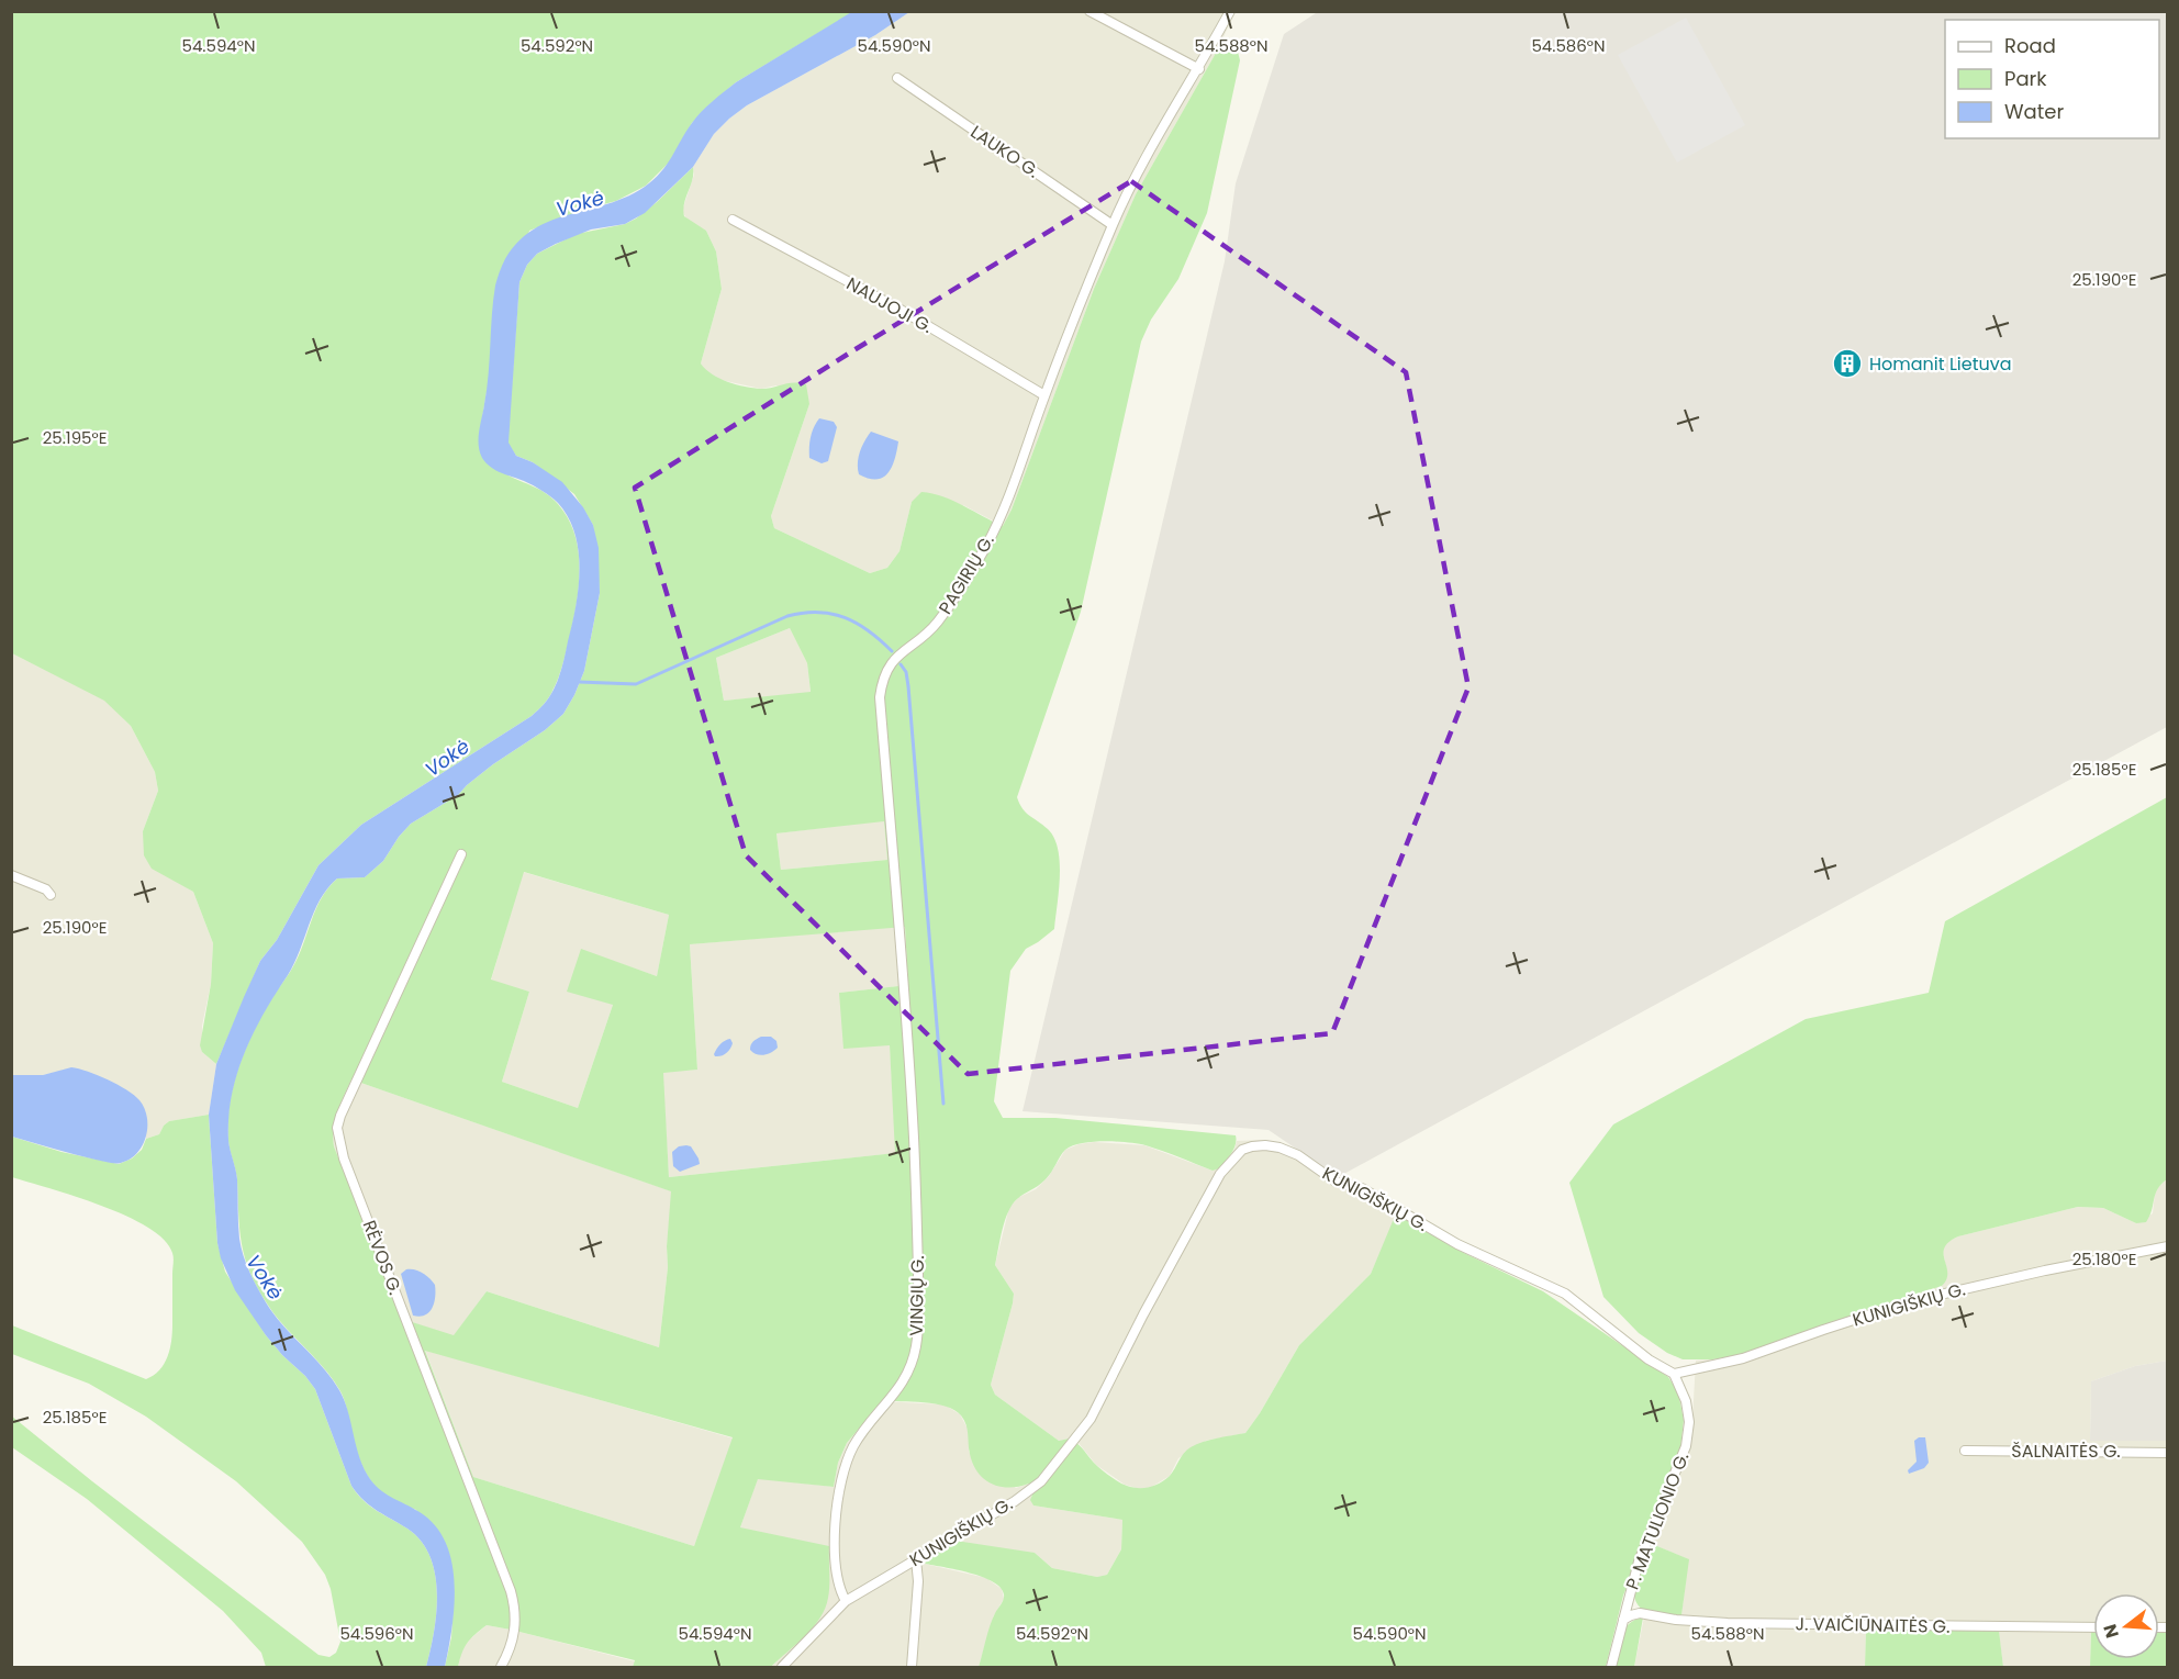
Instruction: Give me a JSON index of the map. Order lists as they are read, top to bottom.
{
  "streets": {
    "street": [
      "LAUKO G.",
      "NAUJOJI G.",
      "PAGIRIŲ G.",
      "KUNIGIŠKIŲ G.",
      "RĖVOS G.",
      "VINGIŲ G.",
      "ŠALNAITĖS G.",
      "P. MATULIONIO G.",
      "J. VAIČIŪNAITĖS G."
    ]
  },
  "crossings": [
    ["LAUKO G.", "PAGIRIŲ G."],
    ["NAUJOJI G.", "PAGIRIŲ G."],
    ["PAGIRIŲ G.", "VINGIŲ G."],
    ["KUNIGIŠKIŲ G.", "VINGIŲ G."],
    ["KUNIGIŠKIŲ G.", "P. MATULIONIO G."]
  ],
  "water": ["Vokė"],
  "places": {
    "building": ["Homanit Lietuva"]
  },
  "legend": ["Road", "Park", "Water"],
  "north": "left",
  "coordinates": [
    "54.594°N",
    "54.592°N",
    "54.590°N",
    "54.588°N",
    "54.586°N",
    "25.190°E",
    "25.195°E",
    "25.185°E",
    "25.180°E",
    "54.596°N"
  ]
}
